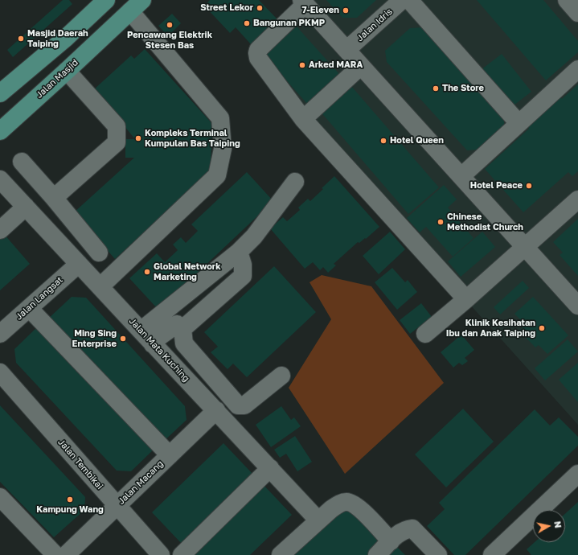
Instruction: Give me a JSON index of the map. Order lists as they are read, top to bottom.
{
  "streets": {
    "main road": ["Jalan Masjid"],
    "street": [
      "Jalan Idris",
      "Jalan Langsat",
      "Jalan Mata Kuching",
      "Jalan Tembikai",
      "Jalan Macang"
    ]
  },
  "crossings": [
    ["Jalan Langsat", "Jalan Mata Kuching"],
    ["Jalan Mata Kuching", "Jalan Macang"],
    ["Jalan Tembikai", "Jalan Macang"]
  ],
  "places": [
    "Street Lekor",
    "7-Eleven",
    "Bangunan PKMP",
    "Pencawang Elektrik Stesen Bas",
    "Masjid Daerah Taiping",
    "Arked MARA",
    "The Store",
    "Kompleks Terminal Kumpulan Bas Taiping",
    "Hotel Queen",
    "Hotel Peace",
    "Chinese Methodist Church",
    "Global Network Marketing",
    "Klinik Kesihatan Ibu dan Anak Taiping",
    "Ming Sing Enterprise",
    "Kampung Wang"
  ],
  "north": "right"
}
